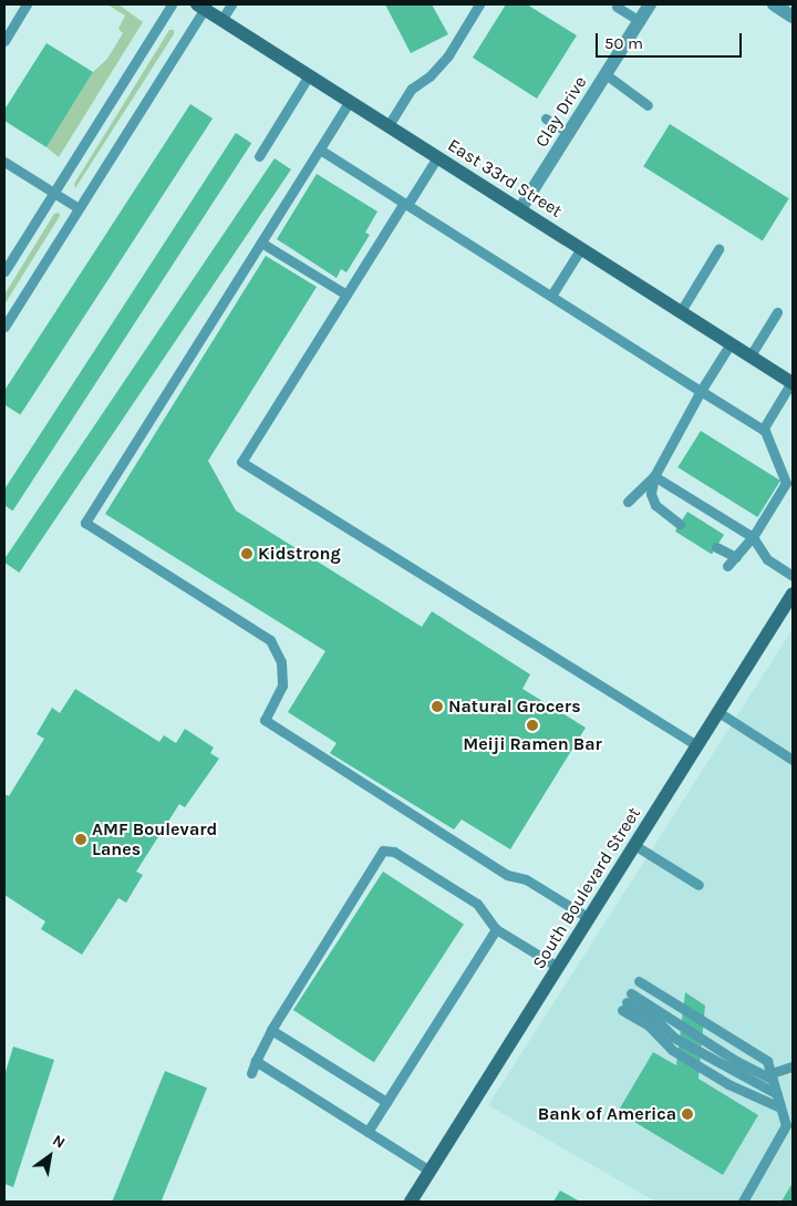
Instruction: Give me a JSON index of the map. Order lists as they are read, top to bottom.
{
  "streets": {
    "main road": ["East 33rd Street", "South Boulevard Street"],
    "street": ["Clay Drive"]
  },
  "crossings": [
    ["Clay Drive", "East 33rd Street"]
  ],
  "places": [
    "Kidstrong",
    "Natural Grocers",
    "Meiji Ramen Bar",
    "AMF Boulevard Lanes",
    "Bank of America"
  ],
  "scale_bar": "50 m",
  "north": "top right"
}
